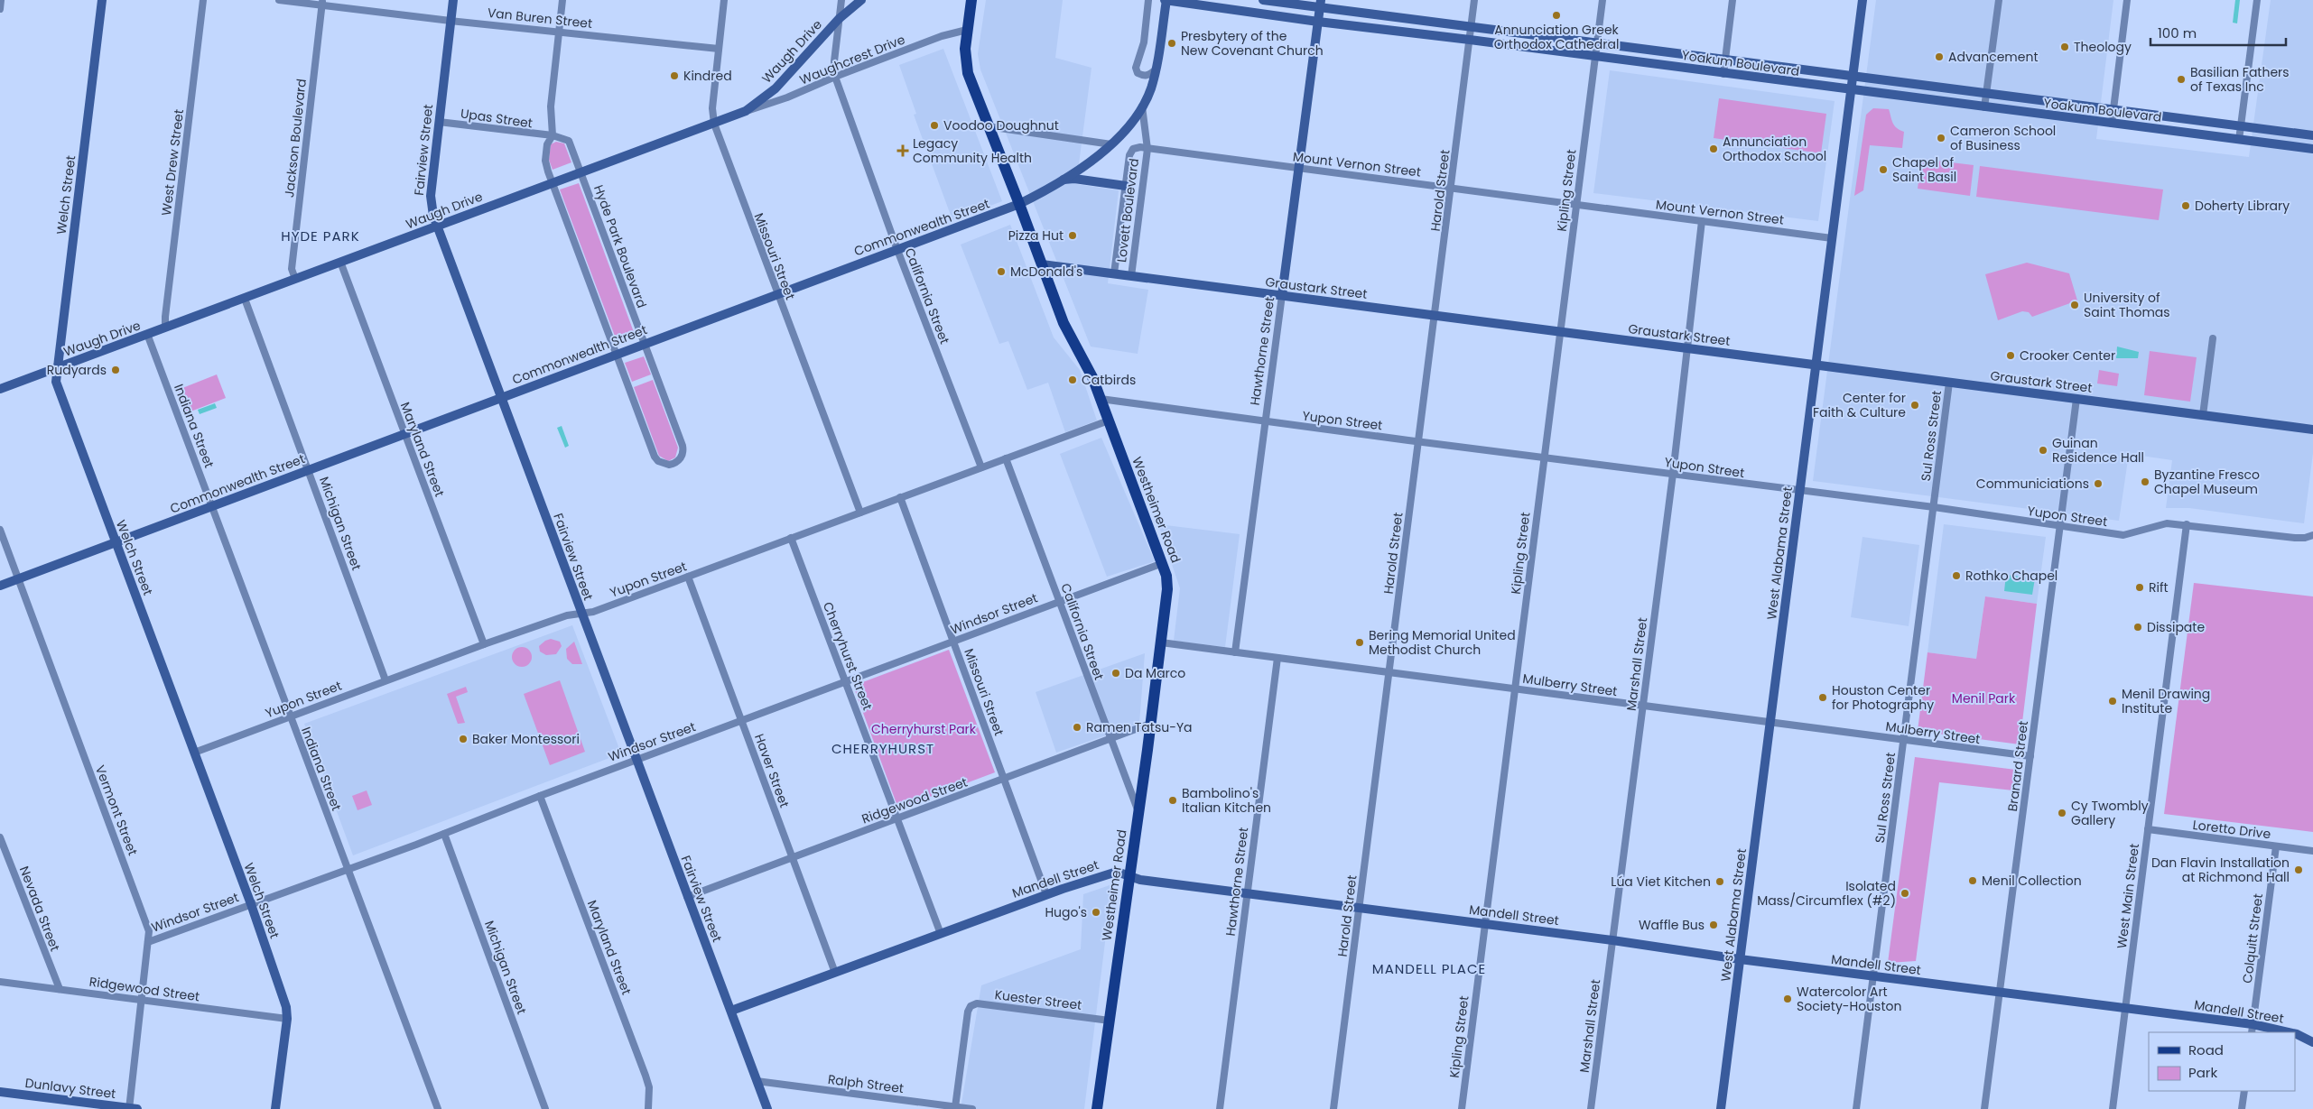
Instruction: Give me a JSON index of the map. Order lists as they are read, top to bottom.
{
  "streets": {
    "main road": ["Westheimer Road"],
    "street": [
      "Van Buren Street",
      "Waugh Drive",
      "Waughcrest Drive",
      "Yoakum Boulevard",
      "Upas Street",
      "Jackson Boulevard",
      "Fairview Street",
      "West Drew Street",
      "Mount Vernon Street",
      "Harold Street",
      "Kipling Street",
      "Welch Street",
      "Lovett Boulevard",
      "Commonwealth Street",
      "Hyde Park Boulevard",
      "Missouri Street",
      "Graustark Street",
      "California Street",
      "Hawthorne Street",
      "Yupon Street",
      "Indiana Street",
      "Sul Ross Street",
      "Maryland Street",
      "Michigan Street",
      "West Alabama Street",
      "Windsor Street",
      "Cherryhurst Street",
      "Marshall Street",
      "Mulberry Street",
      "Branard Street",
      "Haver Street",
      "Ridgewood Street",
      "Vermont Street",
      "Loretto Drive",
      "Mandell Street",
      "West Main Street",
      "Nevada Street",
      "Colquitt Street",
      "Kuester Street",
      "Ralph Street",
      "Dunlavy Street"
    ]
  },
  "crossings": [
    ["Van Buren Street", "Jackson Boulevard"],
    ["Van Buren Street", "Fairview Street"],
    ["Van Buren Street", "Hyde Park Boulevard"],
    ["Van Buren Street", "Missouri Street"],
    ["Waugh Drive", "Waughcrest Drive"],
    ["Waugh Drive", "Jackson Boulevard"],
    ["Waugh Drive", "Fairview Street"],
    ["Waugh Drive", "West Drew Street"],
    ["Waugh Drive", "Welch Street"],
    ["Waugh Drive", "Hyde Park Boulevard"],
    ["Waugh Drive", "Missouri Street"],
    ["Waugh Drive", "California Street"],
    ["Waugh Drive", "Indiana Street"],
    ["Waugh Drive", "Maryland Street"],
    ["Waugh Drive", "Michigan Street"],
    ["Waughcrest Drive", "California Street"],
    ["Waughcrest Drive", "Westheimer Road"],
    ["Yoakum Boulevard", "Harold Street"],
    ["Yoakum Boulevard", "Kipling Street"],
    ["Yoakum Boulevard", "Hawthorne Street"],
    ["Yoakum Boulevard", "West Alabama Street"],
    ["Upas Street", "Fairview Street"],
    ["Upas Street", "Hyde Park Boulevard"],
    ["Fairview Street", "Commonwealth Street"],
    ["Fairview Street", "Yupon Street"],
    ["Fairview Street", "Windsor Street"],
    ["Fairview Street", "Ridgewood Street"],
    ["Fairview Street", "Mandell Street"],
    ["Fairview Street", "Ralph Street"],
    ["Mount Vernon Street", "Harold Street"],
    ["Mount Vernon Street", "Kipling Street"],
    ["Mount Vernon Street", "Lovett Boulevard"],
    ["Mount Vernon Street", "Hawthorne Street"],
    ["Mount Vernon Street", "West Alabama Street"],
    ["Mount Vernon Street", "Marshall Street"],
    ["Harold Street", "Graustark Street"],
    ["Harold Street", "Yupon Street"],
    ["Harold Street", "Mulberry Street"],
    ["Harold Street", "Mandell Street"],
    ["Kipling Street", "Graustark Street"],
    ["Kipling Street", "Yupon Street"],
    ["Kipling Street", "Mulberry Street"],
    ["Kipling Street", "Mandell Street"],
    ["Welch Street", "Commonwealth Street"],
    ["Welch Street", "Yupon Street"],
    ["Welch Street", "Windsor Street"],
    ["Welch Street", "Ridgewood Street"],
    ["Lovett Boulevard", "Commonwealth Street"],
    ["Lovett Boulevard", "Graustark Street"],
    ["Commonwealth Street", "Hyde Park Boulevard"],
    ["Commonwealth Street", "Missouri Street"],
    ["Commonwealth Street", "California Street"],
    ["Commonwealth Street", "Indiana Street"],
    ["Commonwealth Street", "Maryland Street"],
    ["Commonwealth Street", "Westheimer Road"],
    ["Commonwealth Street", "Michigan Street"],
    ["Commonwealth Street", "Vermont Street"],
    ["Missouri Street", "Yupon Street"],
    ["Missouri Street", "Windsor Street"],
    ["Missouri Street", "Ridgewood Street"],
    ["Missouri Street", "Mandell Street"],
    ["Graustark Street", "Hawthorne Street"],
    ["Graustark Street", "Sul Ross Street"],
    ["Graustark Street", "Westheimer Road"],
    ["Graustark Street", "West Alabama Street"],
    ["Graustark Street", "Marshall Street"],
    ["Graustark Street", "Branard Street"],
    ["California Street", "Yupon Street"],
    ["California Street", "Westheimer Road"],
    ["California Street", "Windsor Street"],
    ["California Street", "Ridgewood Street"],
    ["Hawthorne Street", "Yupon Street"],
    ["Hawthorne Street", "Mulberry Street"],
    ["Hawthorne Street", "Mandell Street"],
    ["Yupon Street", "Indiana Street"],
    ["Yupon Street", "Sul Ross Street"],
    ["Yupon Street", "Maryland Street"],
    ["Yupon Street", "Westheimer Road"],
    ["Yupon Street", "Michigan Street"],
    ["Yupon Street", "West Alabama Street"],
    ["Yupon Street", "Cherryhurst Street"],
    ["Yupon Street", "Marshall Street"],
    ["Yupon Street", "Branard Street"],
    ["Yupon Street", "Haver Street"],
    ["Yupon Street", "West Main Street"],
    ["Indiana Street", "Windsor Street"],
    ["Sul Ross Street", "Mulberry Street"],
    ["Sul Ross Street", "Mandell Street"],
    ["Maryland Street", "Windsor Street"],
    ["Westheimer Road", "Windsor Street"],
    ["Westheimer Road", "Mulberry Street"],
    ["Westheimer Road", "Ridgewood Street"],
    ["Westheimer Road", "Mandell Street"],
    ["Westheimer Road", "Kuester Street"],
    ["Michigan Street", "Windsor Street"],
    ["West Alabama Street", "Mulberry Street"],
    ["West Alabama Street", "Mandell Street"],
    ["Windsor Street", "Cherryhurst Street"],
    ["Windsor Street", "Haver Street"],
    ["Windsor Street", "Vermont Street"],
    ["Cherryhurst Street", "Ridgewood Street"],
    ["Cherryhurst Street", "Mandell Street"],
    ["Marshall Street", "Mulberry Street"],
    ["Marshall Street", "Mandell Street"],
    ["Mulberry Street", "Branard Street"],
    ["Branard Street", "Mandell Street"],
    ["Haver Street", "Ridgewood Street"],
    ["Haver Street", "Mandell Street"],
    ["Ridgewood Street", "Vermont Street"],
    ["Ridgewood Street", "Nevada Street"],
    ["Vermont Street", "Dunlavy Street"],
    ["Loretto Drive", "West Main Street"],
    ["Loretto Drive", "Colquitt Street"],
    ["Mandell Street", "West Main Street"],
    ["Mandell Street", "Colquitt Street"],
    ["Kuester Street", "Ralph Street"]
  ],
  "districts": ["HYDE PARK", "CHERRYHURST", "MANDELL PLACE"],
  "parks": ["Menil Park", "Cherryhurst Park"],
  "places": {
    "other": [
      "Annunciation Greek Orthodox Cathedral",
      "Presbytery of the New Covenant Church",
      "Theology",
      "Advancement",
      "Kindred",
      "Basilian Fathers of Texas Inc",
      "Voodoo Doughnut",
      "Cameron School of Business",
      "Annunciation Orthodox School",
      "Chapel of Saint Basil",
      "Doherty Library",
      "Pizza Hut",
      "McDonald's",
      "University of Saint Thomas",
      "Crooker Center",
      "Rudyards",
      "Catbirds",
      "Center for Faith & Culture",
      "Guinan Residence Hall",
      "Byzantine Fresco Chapel Museum",
      "Communiciations",
      "Rothko Chapel",
      "Rift",
      "Dissipate",
      "Bering Memorial United Methodist Church",
      "Da Marco",
      "Houston Center for Photography",
      "Menil Drawing Institute",
      "Ramen Tatsu-Ya",
      "Baker Montessori",
      "Bambolino's Italian Kitchen",
      "Cy Twombly Gallery",
      "Dan Flavin Installation at Richmond Hall",
      "Menil Collection",
      "Lúa Viet Kitchen",
      "Isolated Mass/Circumflex (#2)",
      "Hugo's",
      "Waffle Bus",
      "Watercolor Art Society-Houston"
    ],
    "health": ["Legacy Community Health"]
  },
  "legend": ["Road", "Park"],
  "scale_bar": "100 m"
}
